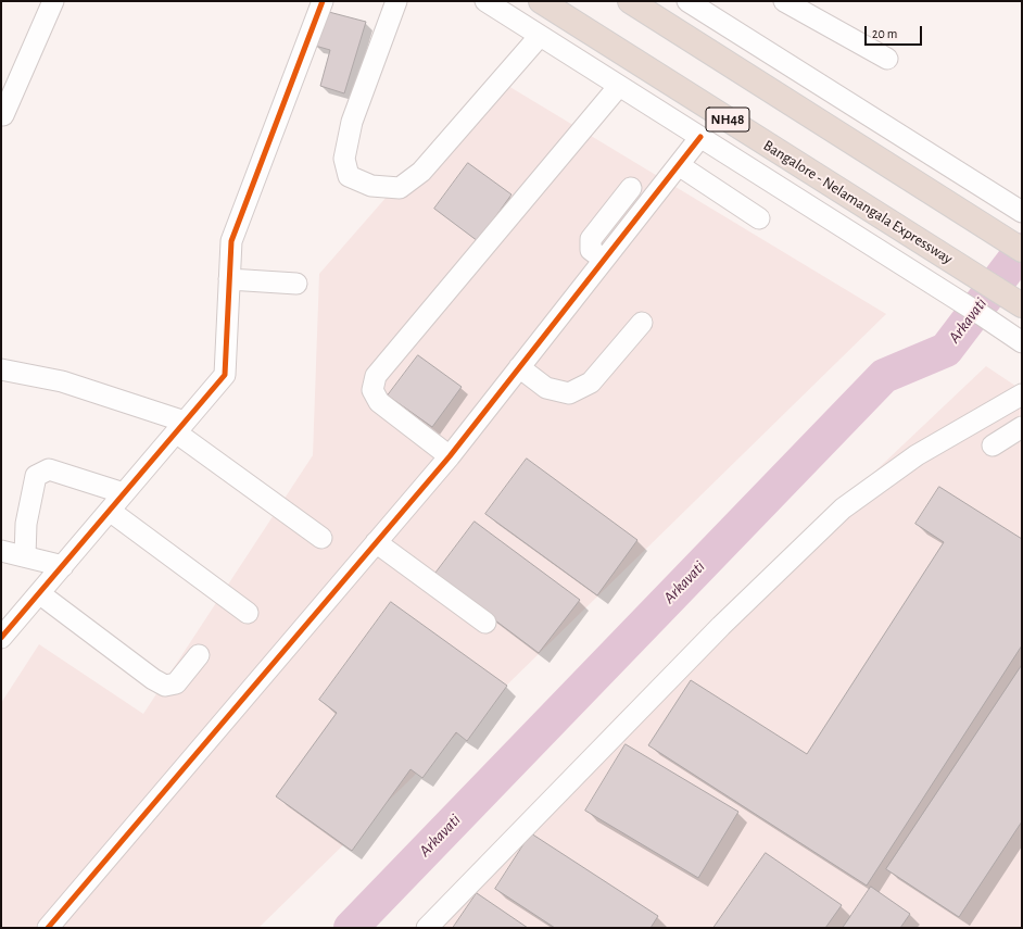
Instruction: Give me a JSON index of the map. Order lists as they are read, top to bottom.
{
  "streets": {
    "highway": ["NH48", "Bangalore - Nelamangala Expressway"]
  },
  "water": ["Arkavati"],
  "scale_bar": "20 m"
}
